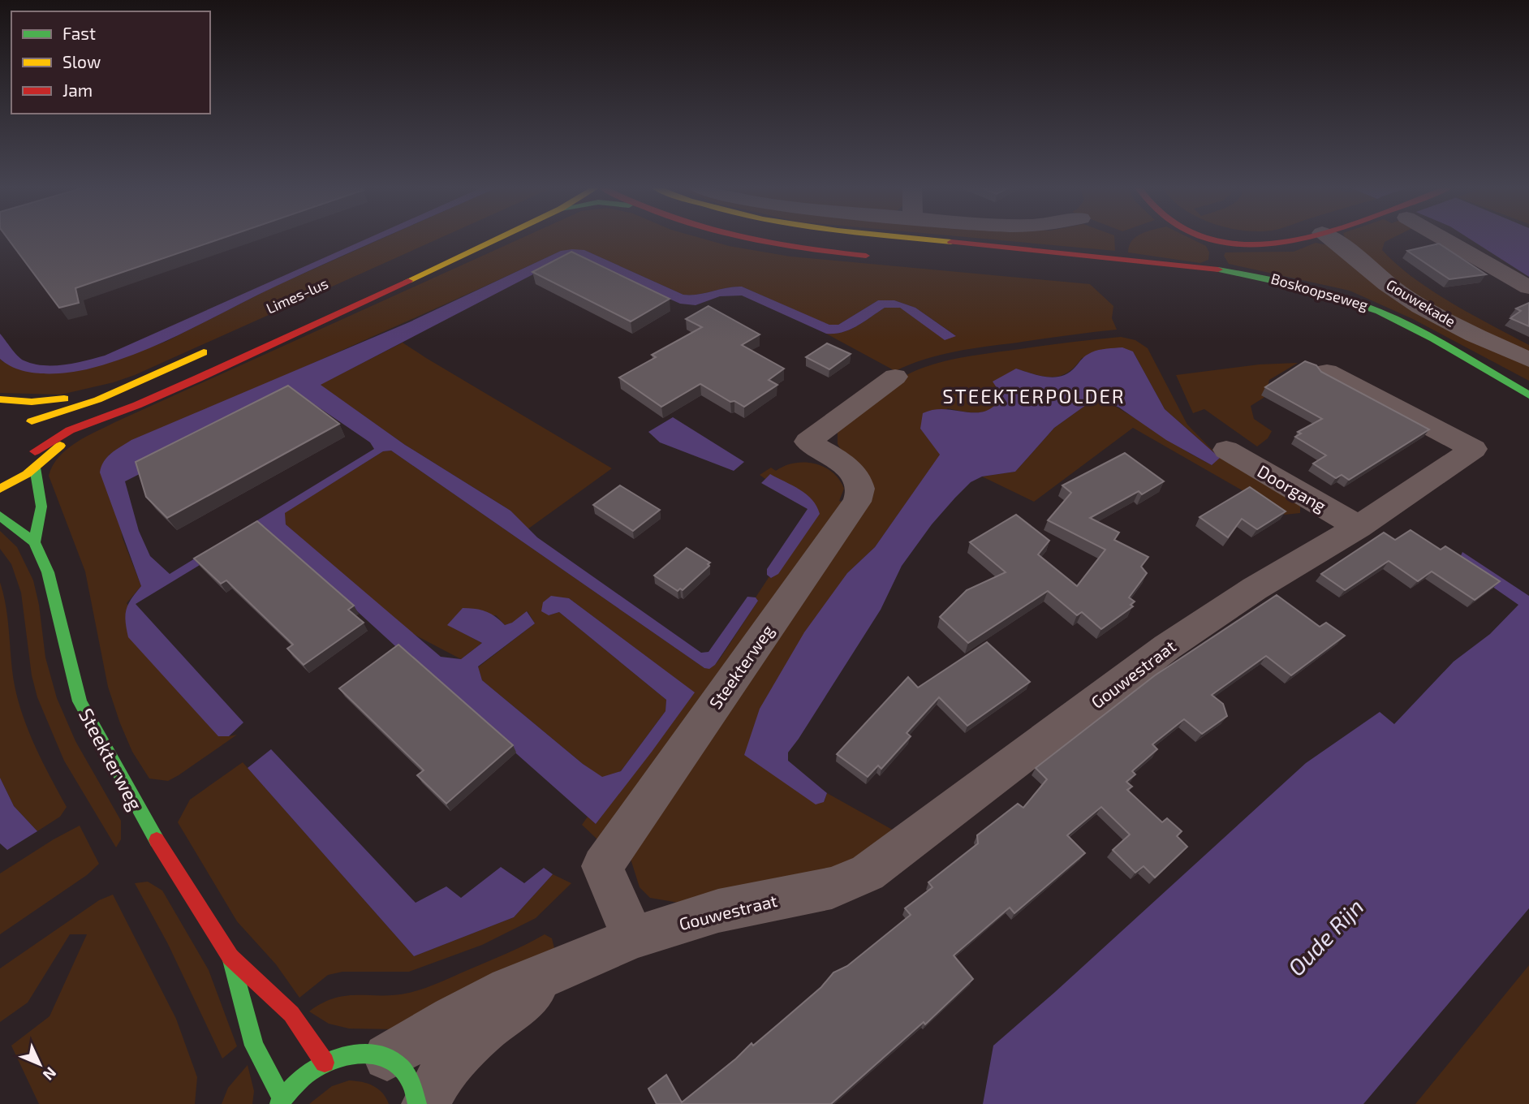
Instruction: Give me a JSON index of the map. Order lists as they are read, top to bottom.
{
  "streets": {
    "main road": ["Boskoopseweg", "Limes-lus", "Steekterweg"],
    "street": ["Gouwekade", "Doorgang", "Gouwestraat"]
  },
  "crossings": [
    ["Doorgang", "Gouwestraat"],
    ["Steekterweg", "Gouwestraat"]
  ],
  "districts": ["STEEKTERPOLDER"],
  "water": ["Oude Rijn"],
  "legend": ["Fast", "Slow", "Jam"],
  "north": "bottom right"
}
